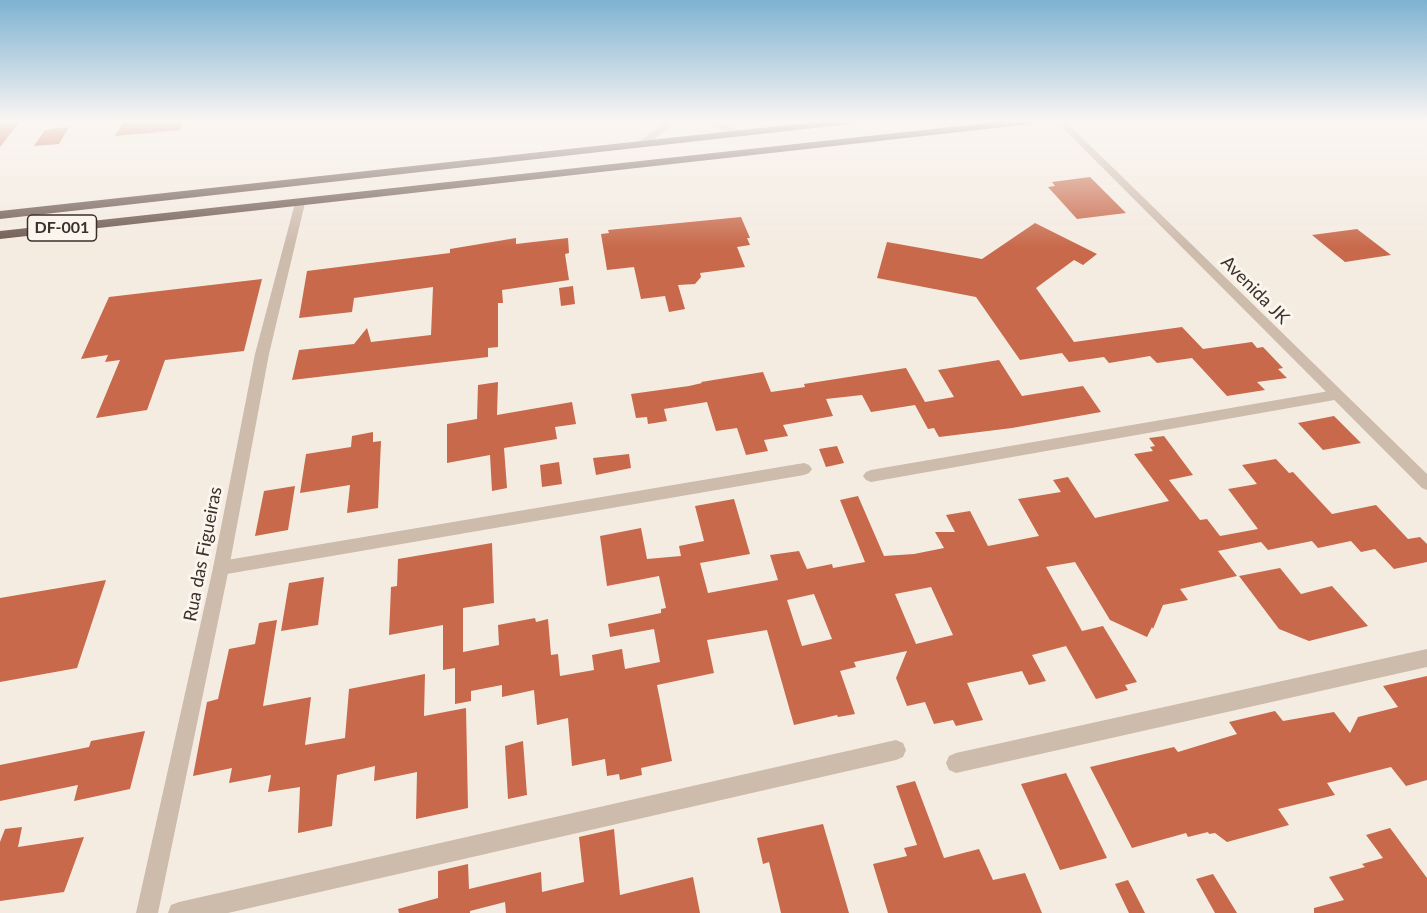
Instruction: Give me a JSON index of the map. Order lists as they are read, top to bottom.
{
  "streets": {
    "highway": ["DF-001"],
    "street": ["Avenida JK", "Rua das Figueiras"]
  },
  "crossings": [
    ["DF-001", "Rua das Figueiras"]
  ]
}
